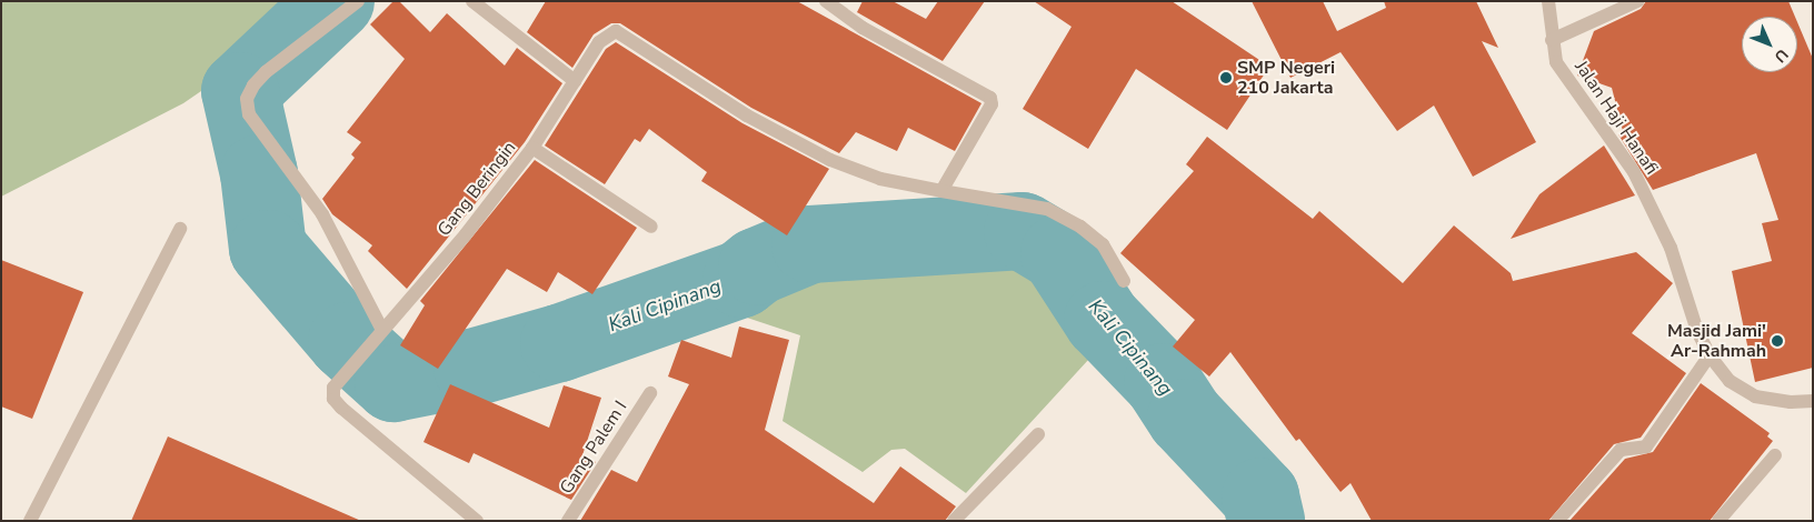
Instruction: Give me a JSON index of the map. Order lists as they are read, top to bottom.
{
  "streets": {
    "street": ["Jalan Haji Hanafi", "Gang Beringin", "Gang Palem I"]
  },
  "water": ["Kali Cipinang"],
  "places": ["SMP Negeri 210 Jakarta", "Masjid Jami' Ar-Rahmah"],
  "north": "bottom right"
}
